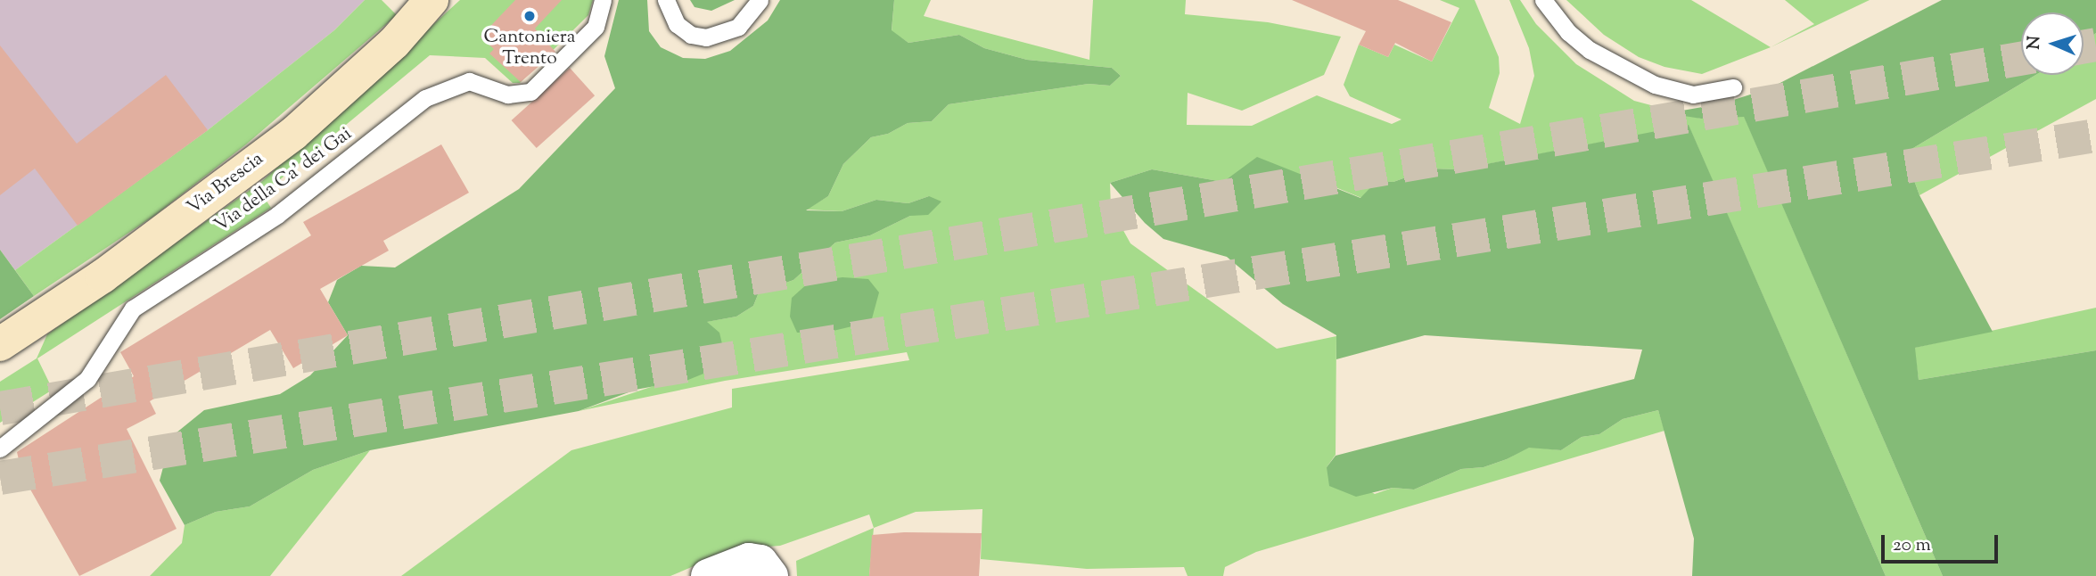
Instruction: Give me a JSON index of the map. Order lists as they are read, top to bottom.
{
  "streets": {
    "street": ["Via Brescia"],
    "lane": ["Via della Ca' dei Gai"]
  },
  "places": ["Cantoniera Trento"],
  "scale_bar": "20 m",
  "north": "left"
}
